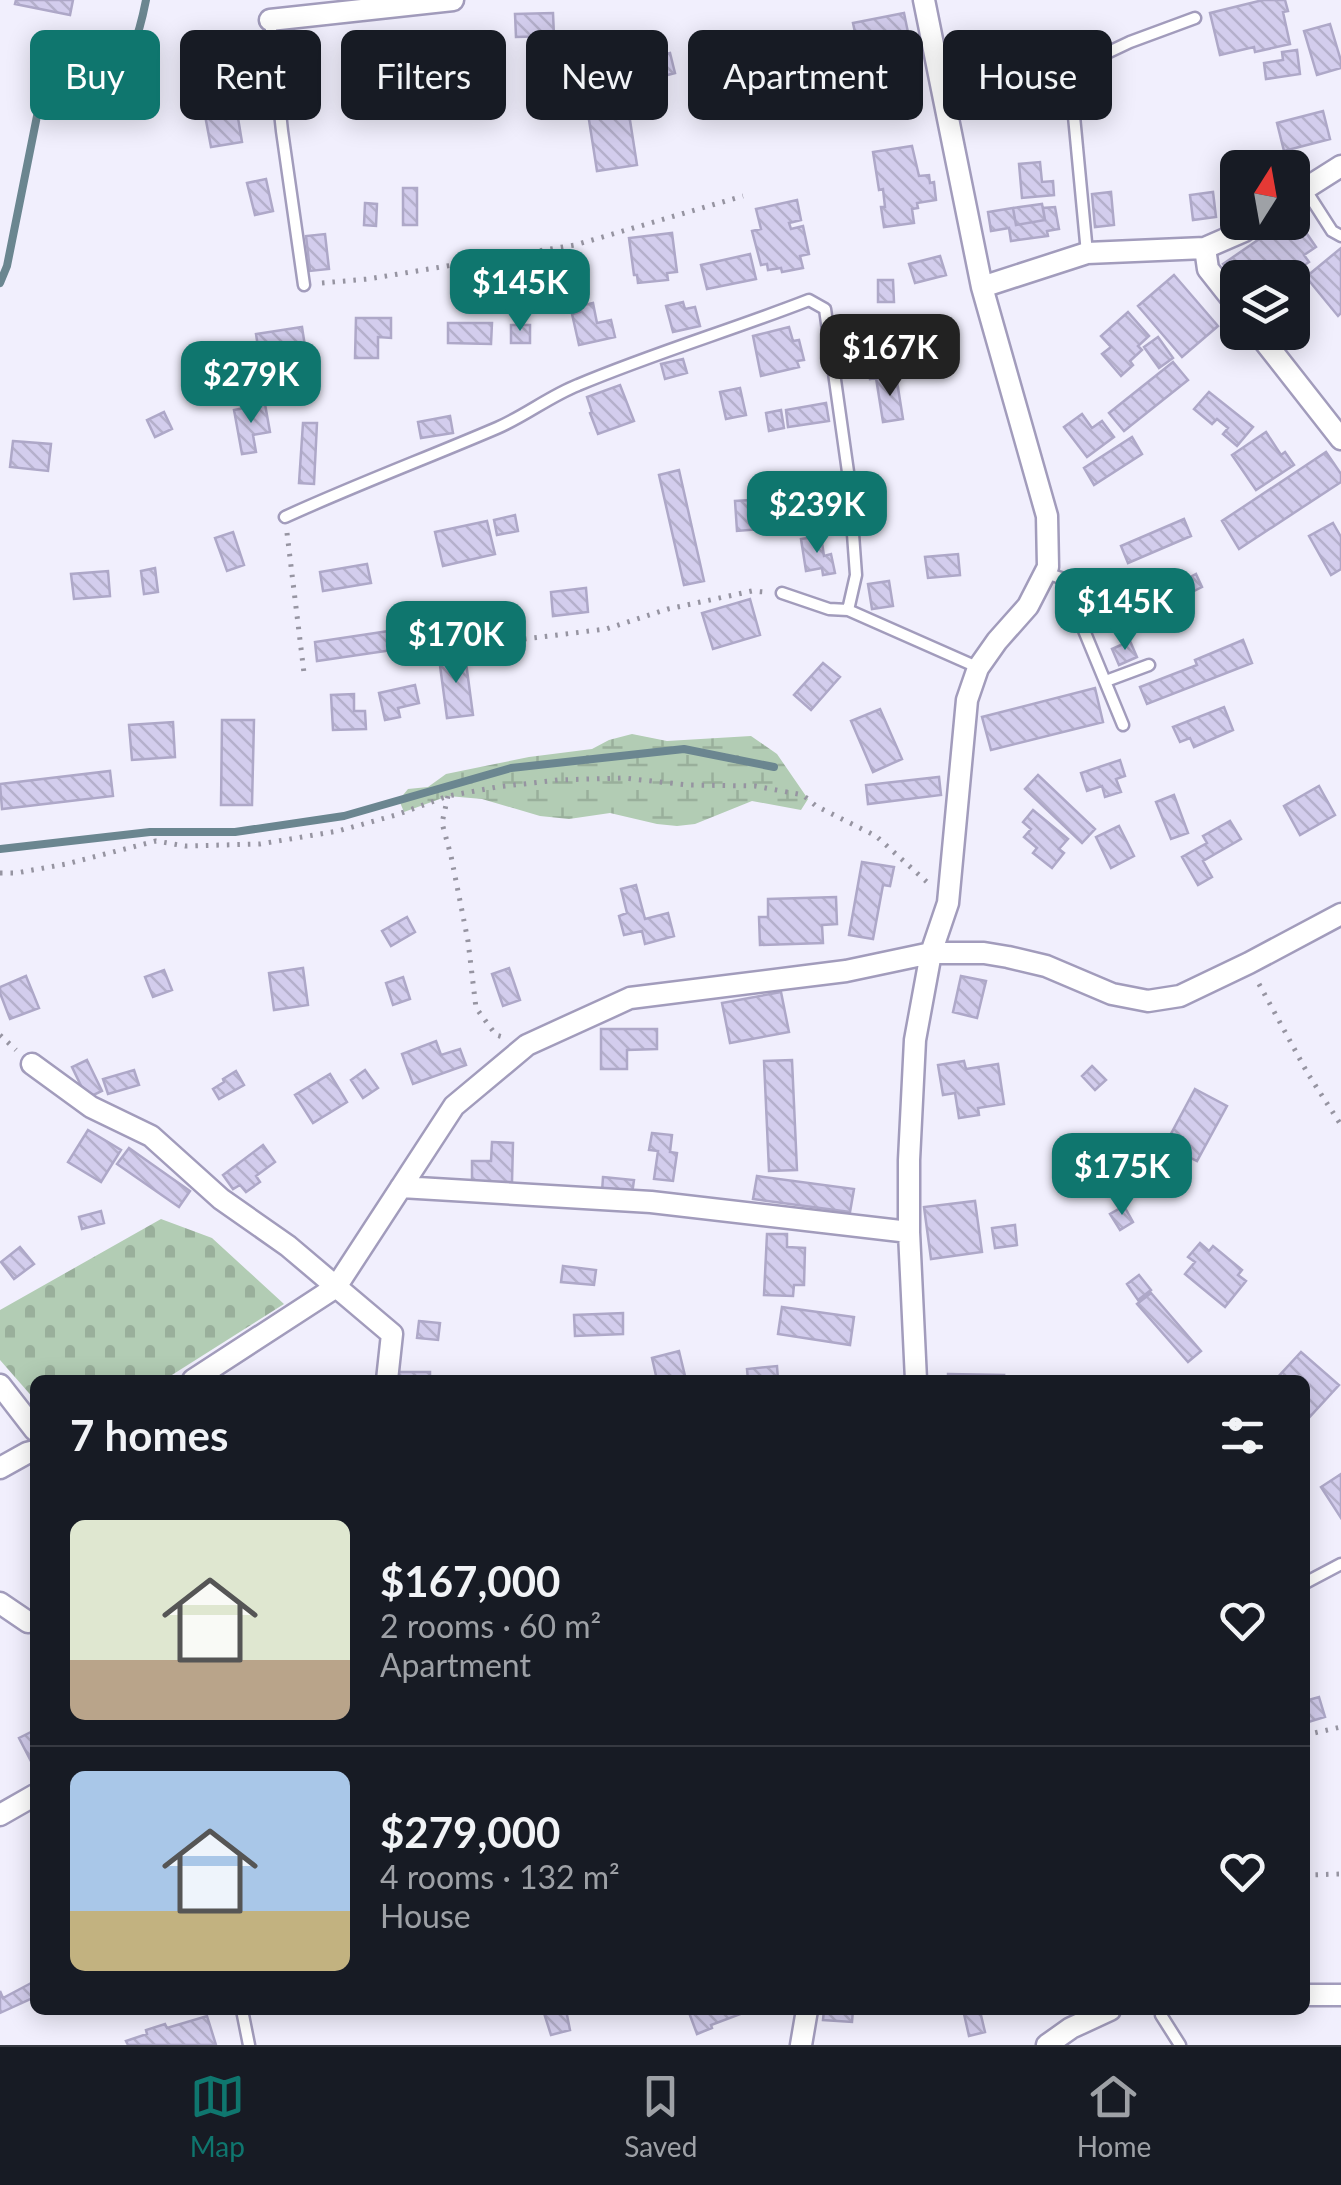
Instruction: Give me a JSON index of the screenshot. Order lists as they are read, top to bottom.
{
  "north": "top",
  "page": {
    "chip": [
      "Buy",
      "Rent",
      "Filters",
      "New",
      "Apartment",
      "House"
    ],
    "price": [
      "$145K",
      "$167K",
      "$279K",
      "$239K",
      "$145K",
      "$170K",
      "$175K"
    ],
    "heading": "7 homes",
    "list": [
      {
        "name": "$167,000",
        "note": "2 rooms · 60 m² · Apartment"
      },
      {
        "name": "$279,000",
        "note": "4 rooms · 132 m² · House"
      }
    ],
    "tabs": ["Map", "Saved", "Home"]
  }
}
